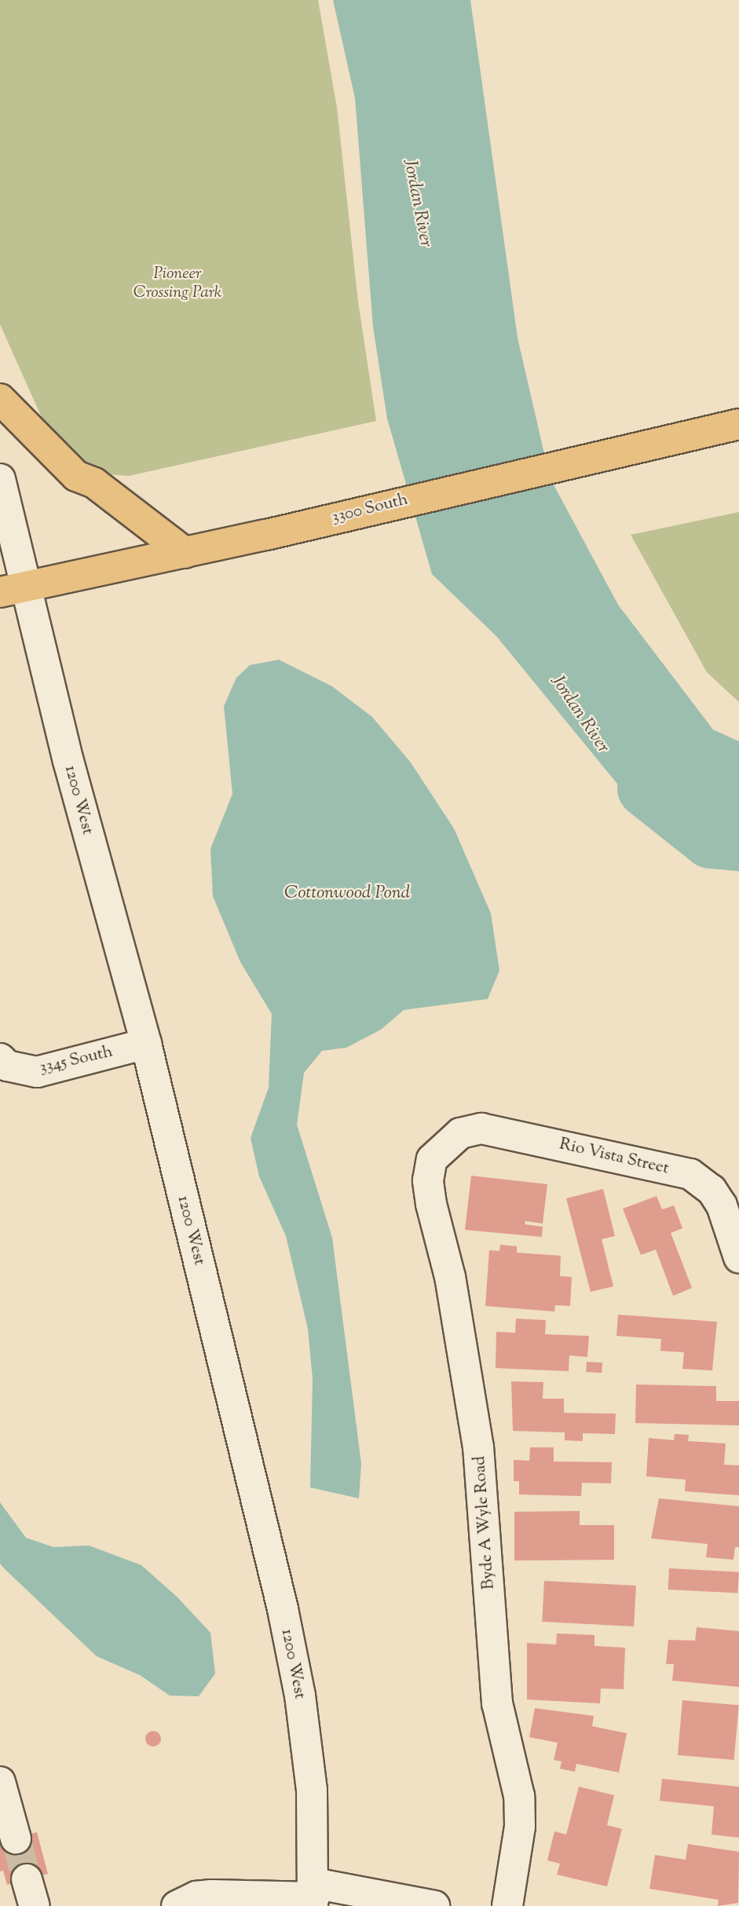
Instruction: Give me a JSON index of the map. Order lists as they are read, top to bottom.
{
  "streets": {
    "main road": ["3300 South"],
    "street": [
      "1200 West",
      "3345 South",
      "Rio Vista Street",
      "Byde A Wyle Road"
    ]
  },
  "crossings": [
    ["3300 South", "1200 West"],
    ["1200 West", "3345 South"],
    ["Rio Vista Street", "Byde A Wyle Road"]
  ],
  "water": ["Jordan River", "Cottonwood Pond"],
  "parks": ["Pioneer Crossing Park"]
}
